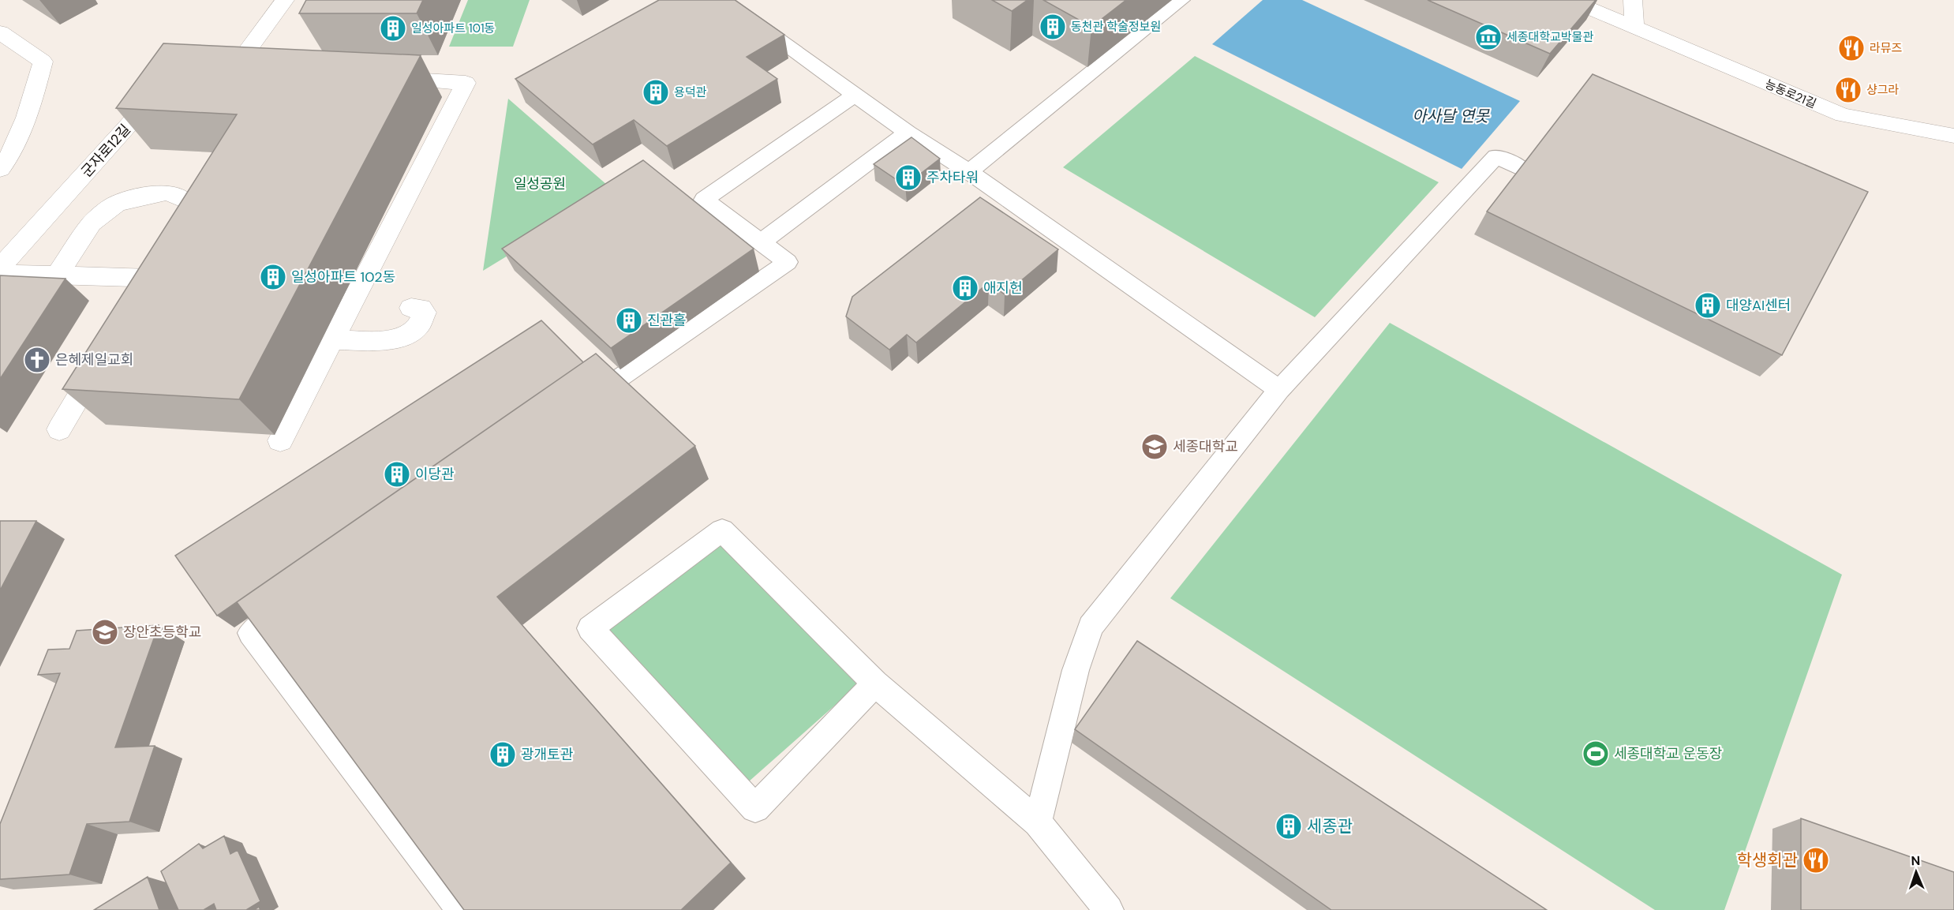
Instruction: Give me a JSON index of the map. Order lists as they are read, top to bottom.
{
  "streets": {
    "street": ["능동로21길", "군자로12길"]
  },
  "water": ["아사달 연못"],
  "parks": ["일성공원"],
  "places": {
    "building": [
      "동천관 학술정보원",
      "일성아파트 101동",
      "용덕관",
      "주차타워",
      "일성아파트 102동",
      "애지헌",
      "대양AI센터",
      "진관홀",
      "이당관",
      "광개토관",
      "세종관"
    ],
    "museum": ["세종대학교박물관"],
    "restaurant": ["라뮤즈", "샹그라", "학생회관"],
    "church": ["은혜제일교회"],
    "school or university": ["세종대학교", "장안초등학교"],
    "sports": ["세종대학교 운동장"]
  },
  "north": "top"
}
